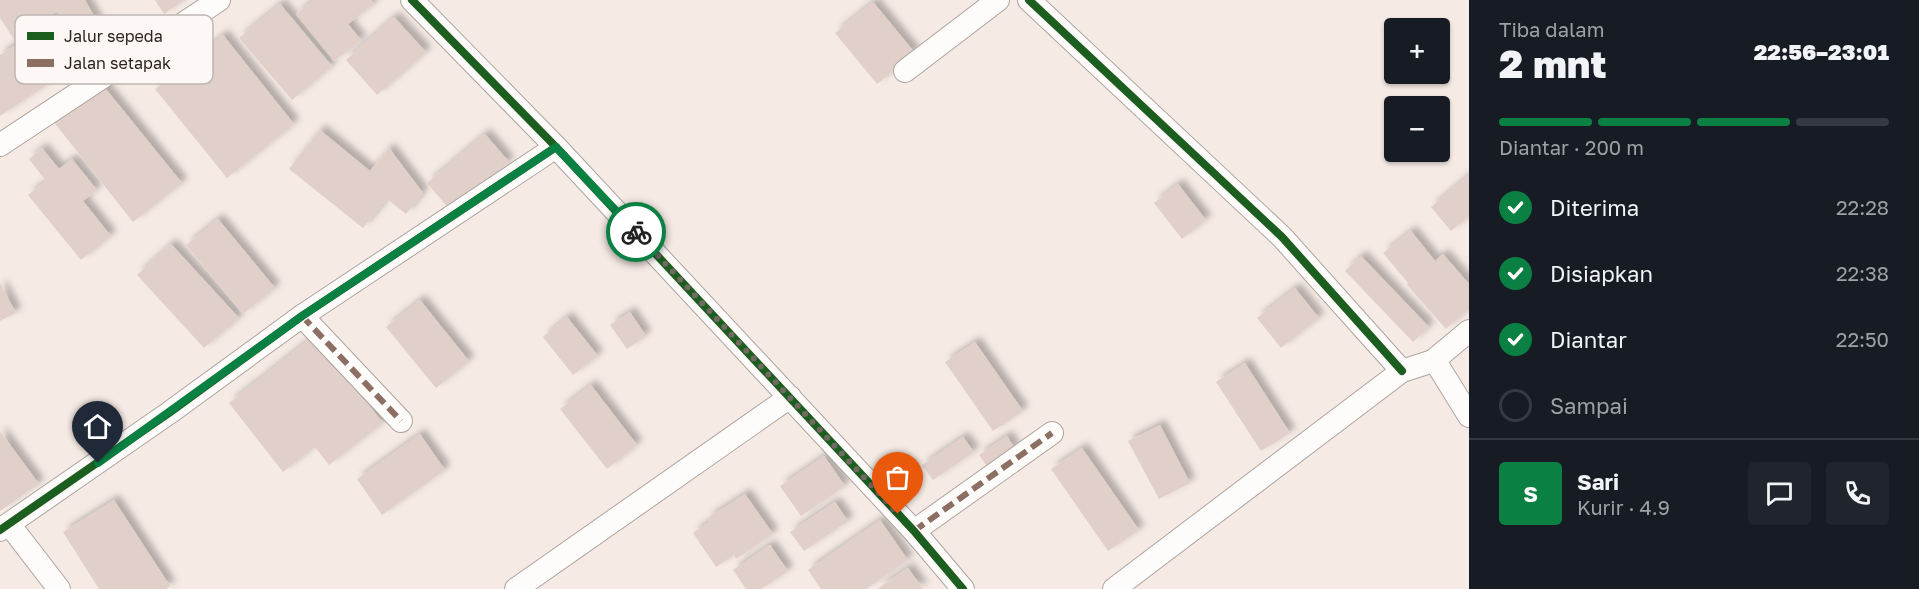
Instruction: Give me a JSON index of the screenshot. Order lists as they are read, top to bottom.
{
  "legend": ["Jalur sepeda", "Jalan setapak"],
  "page": {
    "heading": ["2 mnt", "Tiba dalam", "22:56–23:01"],
    "panel": ["Sari", "Kurir · 4.9"],
    "map_buttons": ["+", "−"],
    "bar": "Diantar · 200 m",
    "list": [
      ["Diterima", "22:28"],
      ["Disiapkan", "22:38"],
      ["Diantar", "22:50"],
      "Sampai"
    ],
    "round": "S"
  }
}
